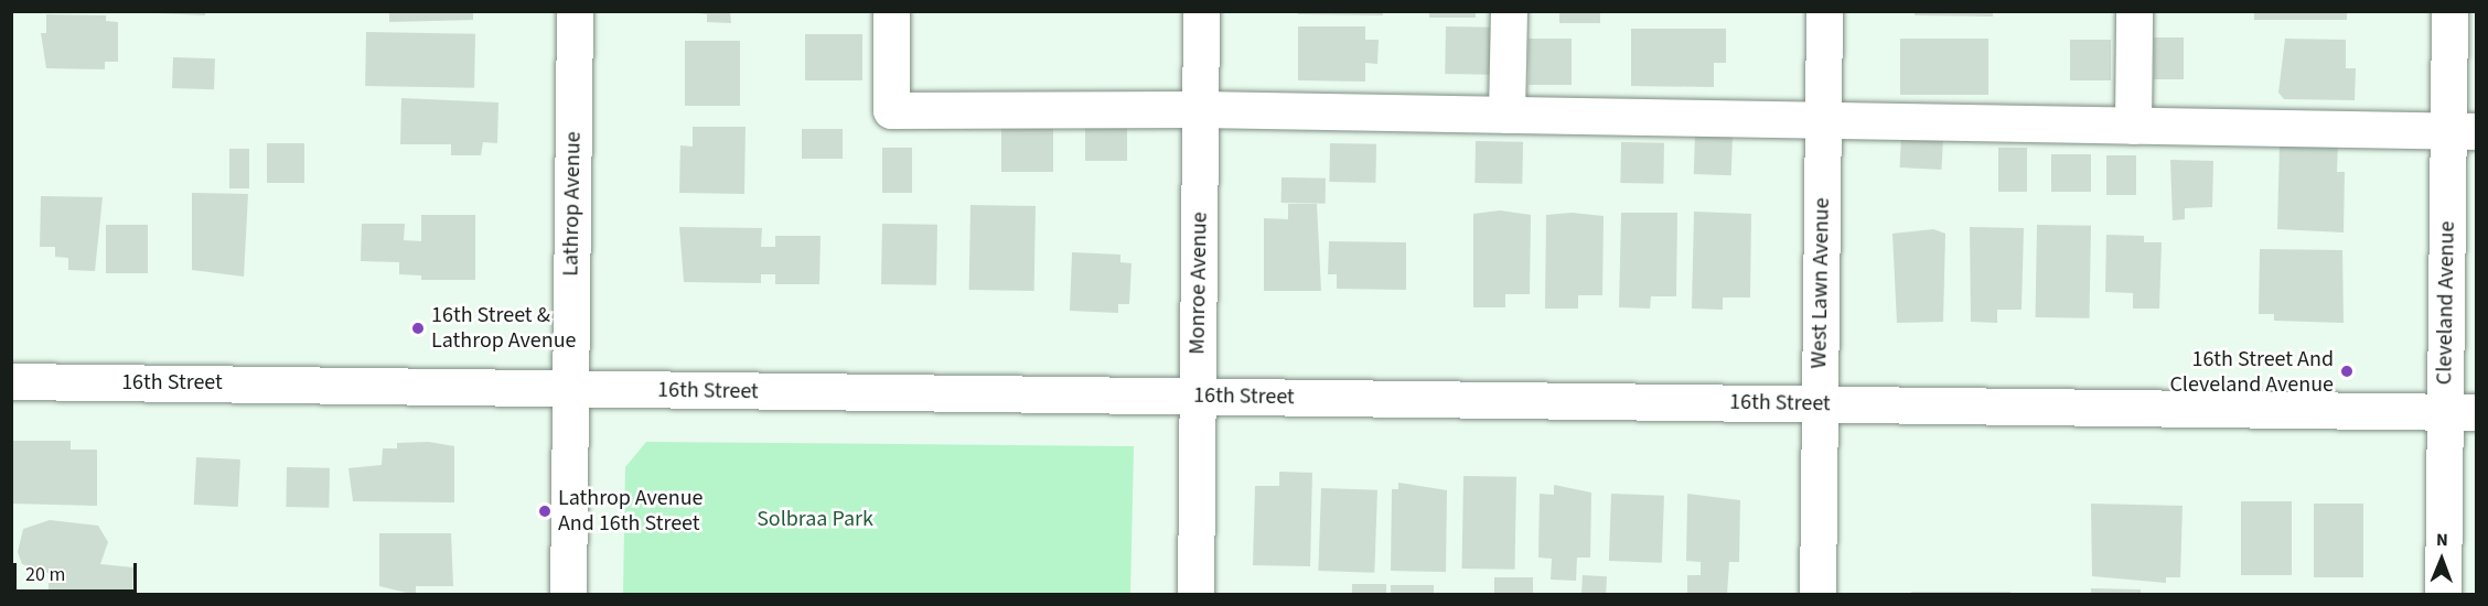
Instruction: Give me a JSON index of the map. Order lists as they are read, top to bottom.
{
  "streets": {
    "street": [
      "Lathrop Avenue",
      "Monroe Avenue",
      "West Lawn Avenue",
      "Cleveland Avenue",
      "16th Street"
    ]
  },
  "crossings": [
    ["Lathrop Avenue", "16th Street"],
    ["Monroe Avenue", "16th Street"],
    ["West Lawn Avenue", "16th Street"],
    ["Cleveland Avenue", "16th Street"]
  ],
  "parks": ["Solbraa Park"],
  "places": ["16th Street & Lathrop Avenue", "16th Street And Cleveland Avenue", "Lathrop Avenue And 16th Street"],
  "scale_bar": "20 m",
  "north": "top"
}
